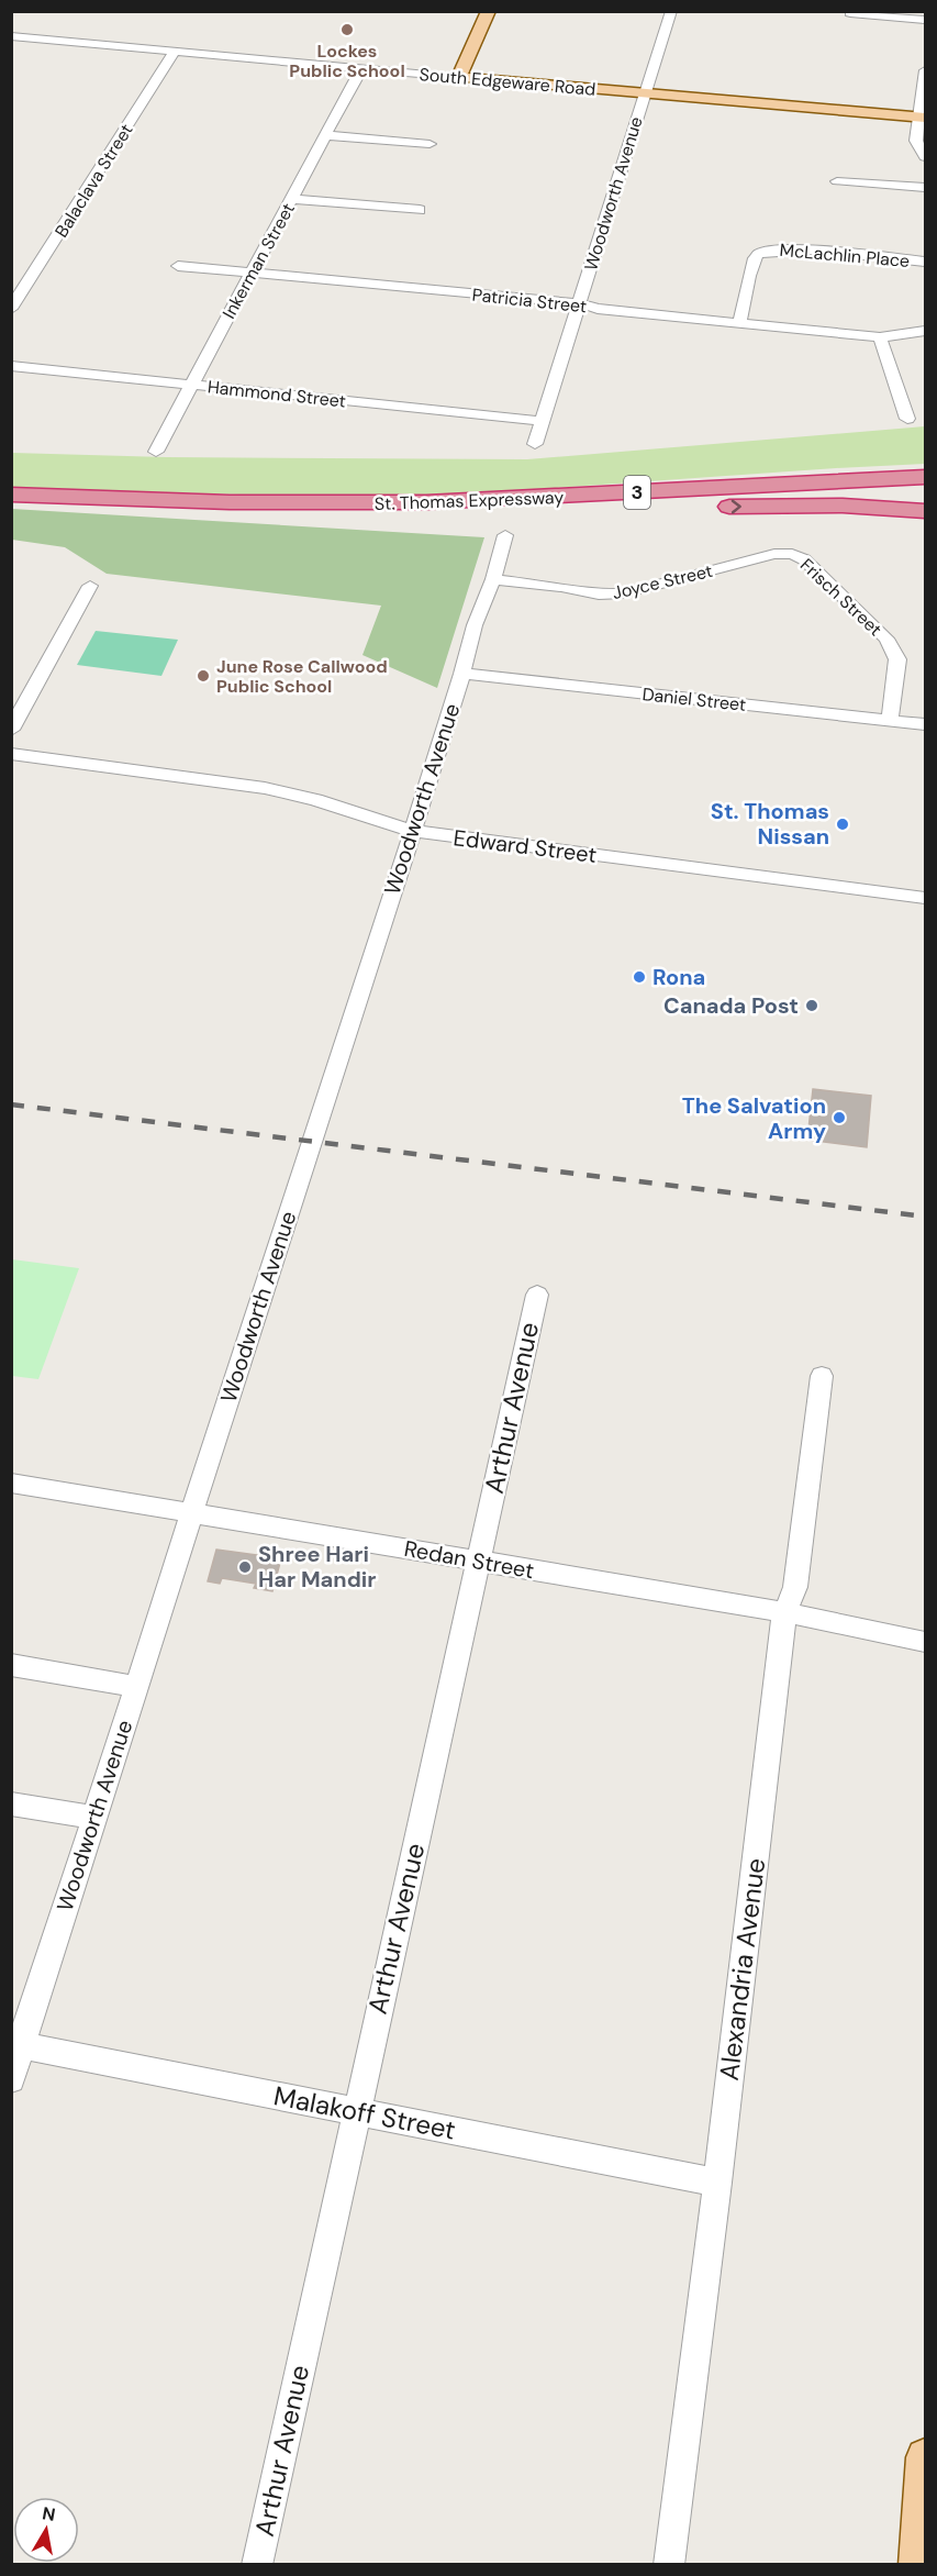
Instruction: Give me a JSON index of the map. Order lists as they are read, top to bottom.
{
  "streets": {
    "highway": ["3", "St. Thomas Expressway"],
    "main road": ["South Edgeware Road"],
    "street": [
      "Balaclava Street",
      "Woodworth Avenue",
      "McLachlin Place",
      "Inkerman Street",
      "Patricia Street",
      "Hammond Street",
      "Joyce Street",
      "Frisch Street",
      "Daniel Street",
      "Edward Street",
      "Arthur Avenue",
      "Redan Street",
      "Alexandria Avenue",
      "Malakoff Street"
    ]
  },
  "crossings": [
    ["South Edgeware Road", "Balaclava Street"],
    ["South Edgeware Road", "Woodworth Avenue"],
    ["South Edgeware Road", "Inkerman Street"],
    ["Woodworth Avenue", "Patricia Street"],
    ["Woodworth Avenue", "Hammond Street"],
    ["Woodworth Avenue", "Joyce Street"],
    ["Woodworth Avenue", "Daniel Street"],
    ["Woodworth Avenue", "Edward Street"],
    ["Woodworth Avenue", "Redan Street"],
    ["Woodworth Avenue", "Malakoff Street"],
    ["McLachlin Place", "Patricia Street"],
    ["Inkerman Street", "Patricia Street"],
    ["Inkerman Street", "Hammond Street"],
    ["Joyce Street", "Frisch Street"],
    ["Frisch Street", "Daniel Street"],
    ["Arthur Avenue", "Redan Street"],
    ["Arthur Avenue", "Malakoff Street"],
    ["Redan Street", "Alexandria Avenue"],
    ["Alexandria Avenue", "Malakoff Street"]
  ],
  "places": [
    "Lockes Public School",
    "June Rose Callwood Public School",
    "St. Thomas Nissan",
    "Rona",
    "Canada Post",
    "The Salvation Army",
    "Shree Hari Har Mandir"
  ],
  "north": "top"
}
